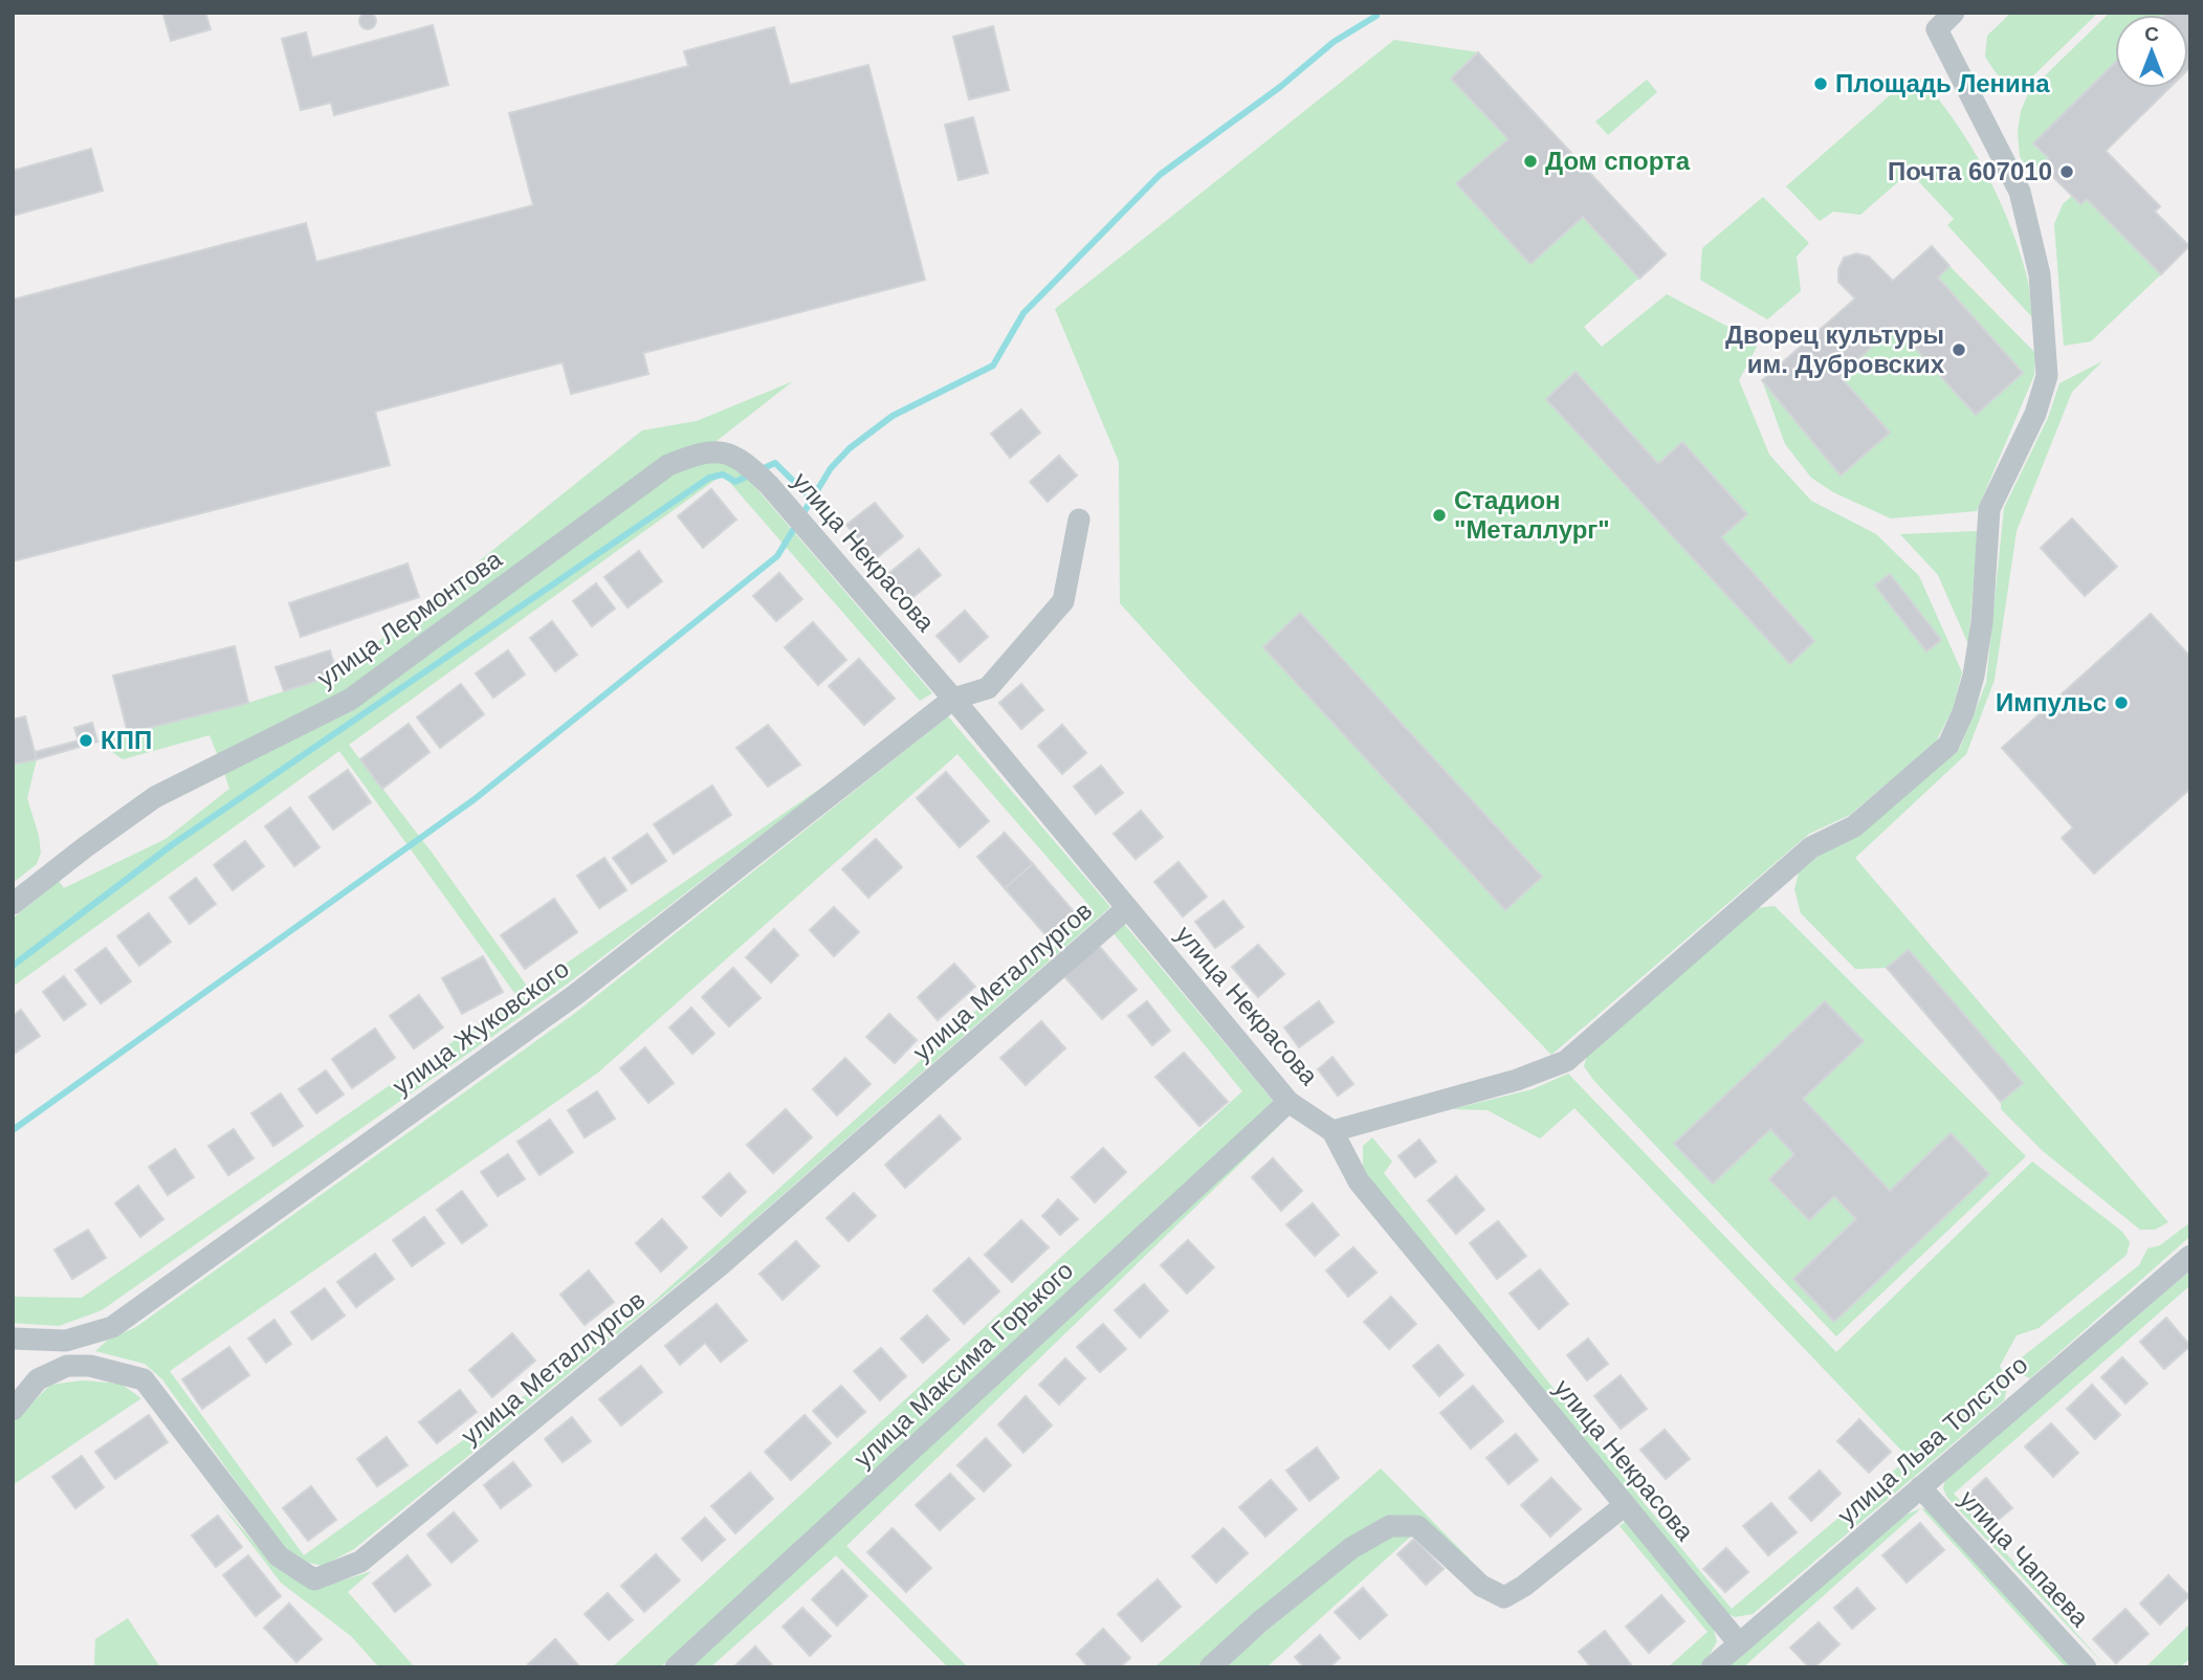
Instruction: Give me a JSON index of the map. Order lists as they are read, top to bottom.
{
  "streets": {
    "street": [
      "улица Некрасова",
      "улица Лермонтова",
      "улица Металлургов",
      "улица Жуковского",
      "улица Максима Горького",
      "улица Льва Толстого",
      "улица Чапаева"
    ]
  },
  "crossings": [
    ["улица Некрасова", "улица Лермонтова"],
    ["улица Некрасова", "улица Металлургов"],
    ["улица Некрасова", "улица Жуковского"],
    ["улица Некрасова", "улица Максима Горького"],
    ["улица Некрасова", "улица Льва Толстого"],
    ["улица Льва Толстого", "улица Чапаева"]
  ],
  "places": [
    "Площадь Ленина",
    "Дом спорта",
    "Почта 607010",
    "Дворец культуры им. Дубровских",
    "Стадион \"Металлург\"",
    "Импульс",
    "КПП"
  ],
  "north": "top"
}
